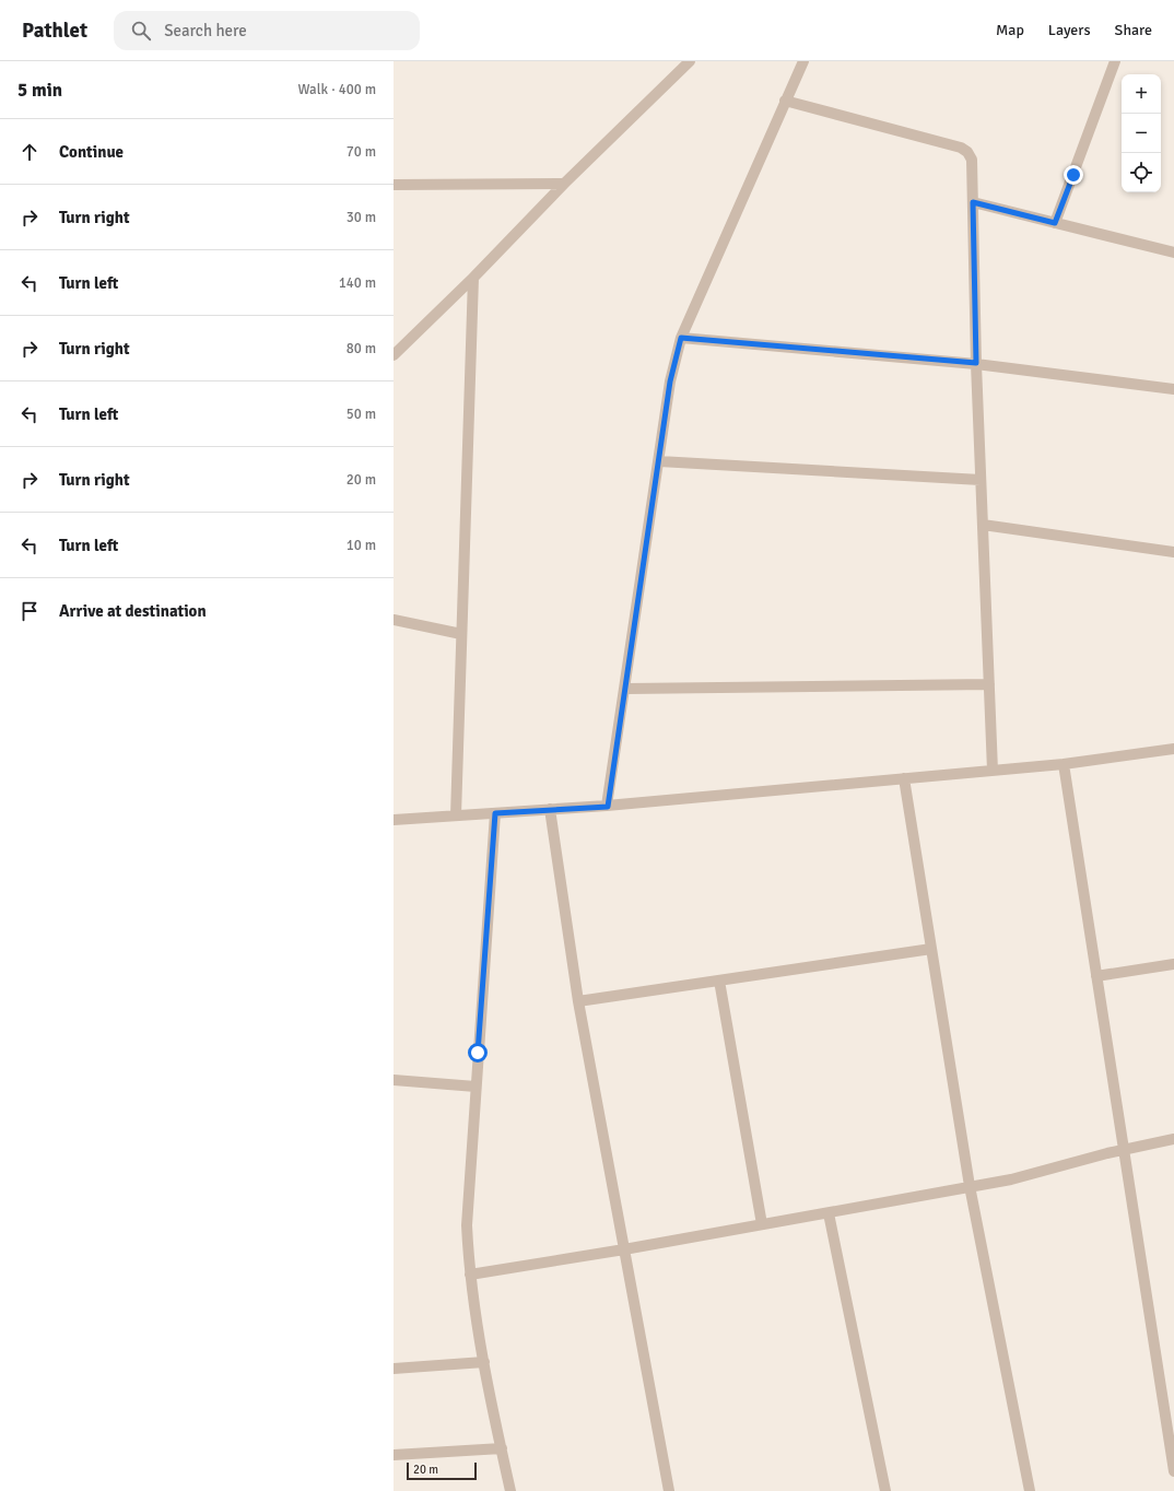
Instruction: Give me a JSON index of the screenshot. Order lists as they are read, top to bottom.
{
  "scale_bar": "20 m",
  "page": {
    "header": "Pathlet",
    "search": "Search here",
    "nav": ["Map", "Layers", "Share"],
    "heading": ["5 min", "Walk · 400 m"],
    "map_buttons": ["+", "−"],
    "list": [
      ["Continue", "70 m"],
      ["Turn right", "30 m"],
      ["Turn left", "140 m"],
      ["Turn right", "80 m"],
      ["Turn left", "50 m"],
      ["Turn right", "20 m"],
      ["Turn left", "10 m"],
      "Arrive at destination"
    ],
    "scale": "20 m"
  }
}
